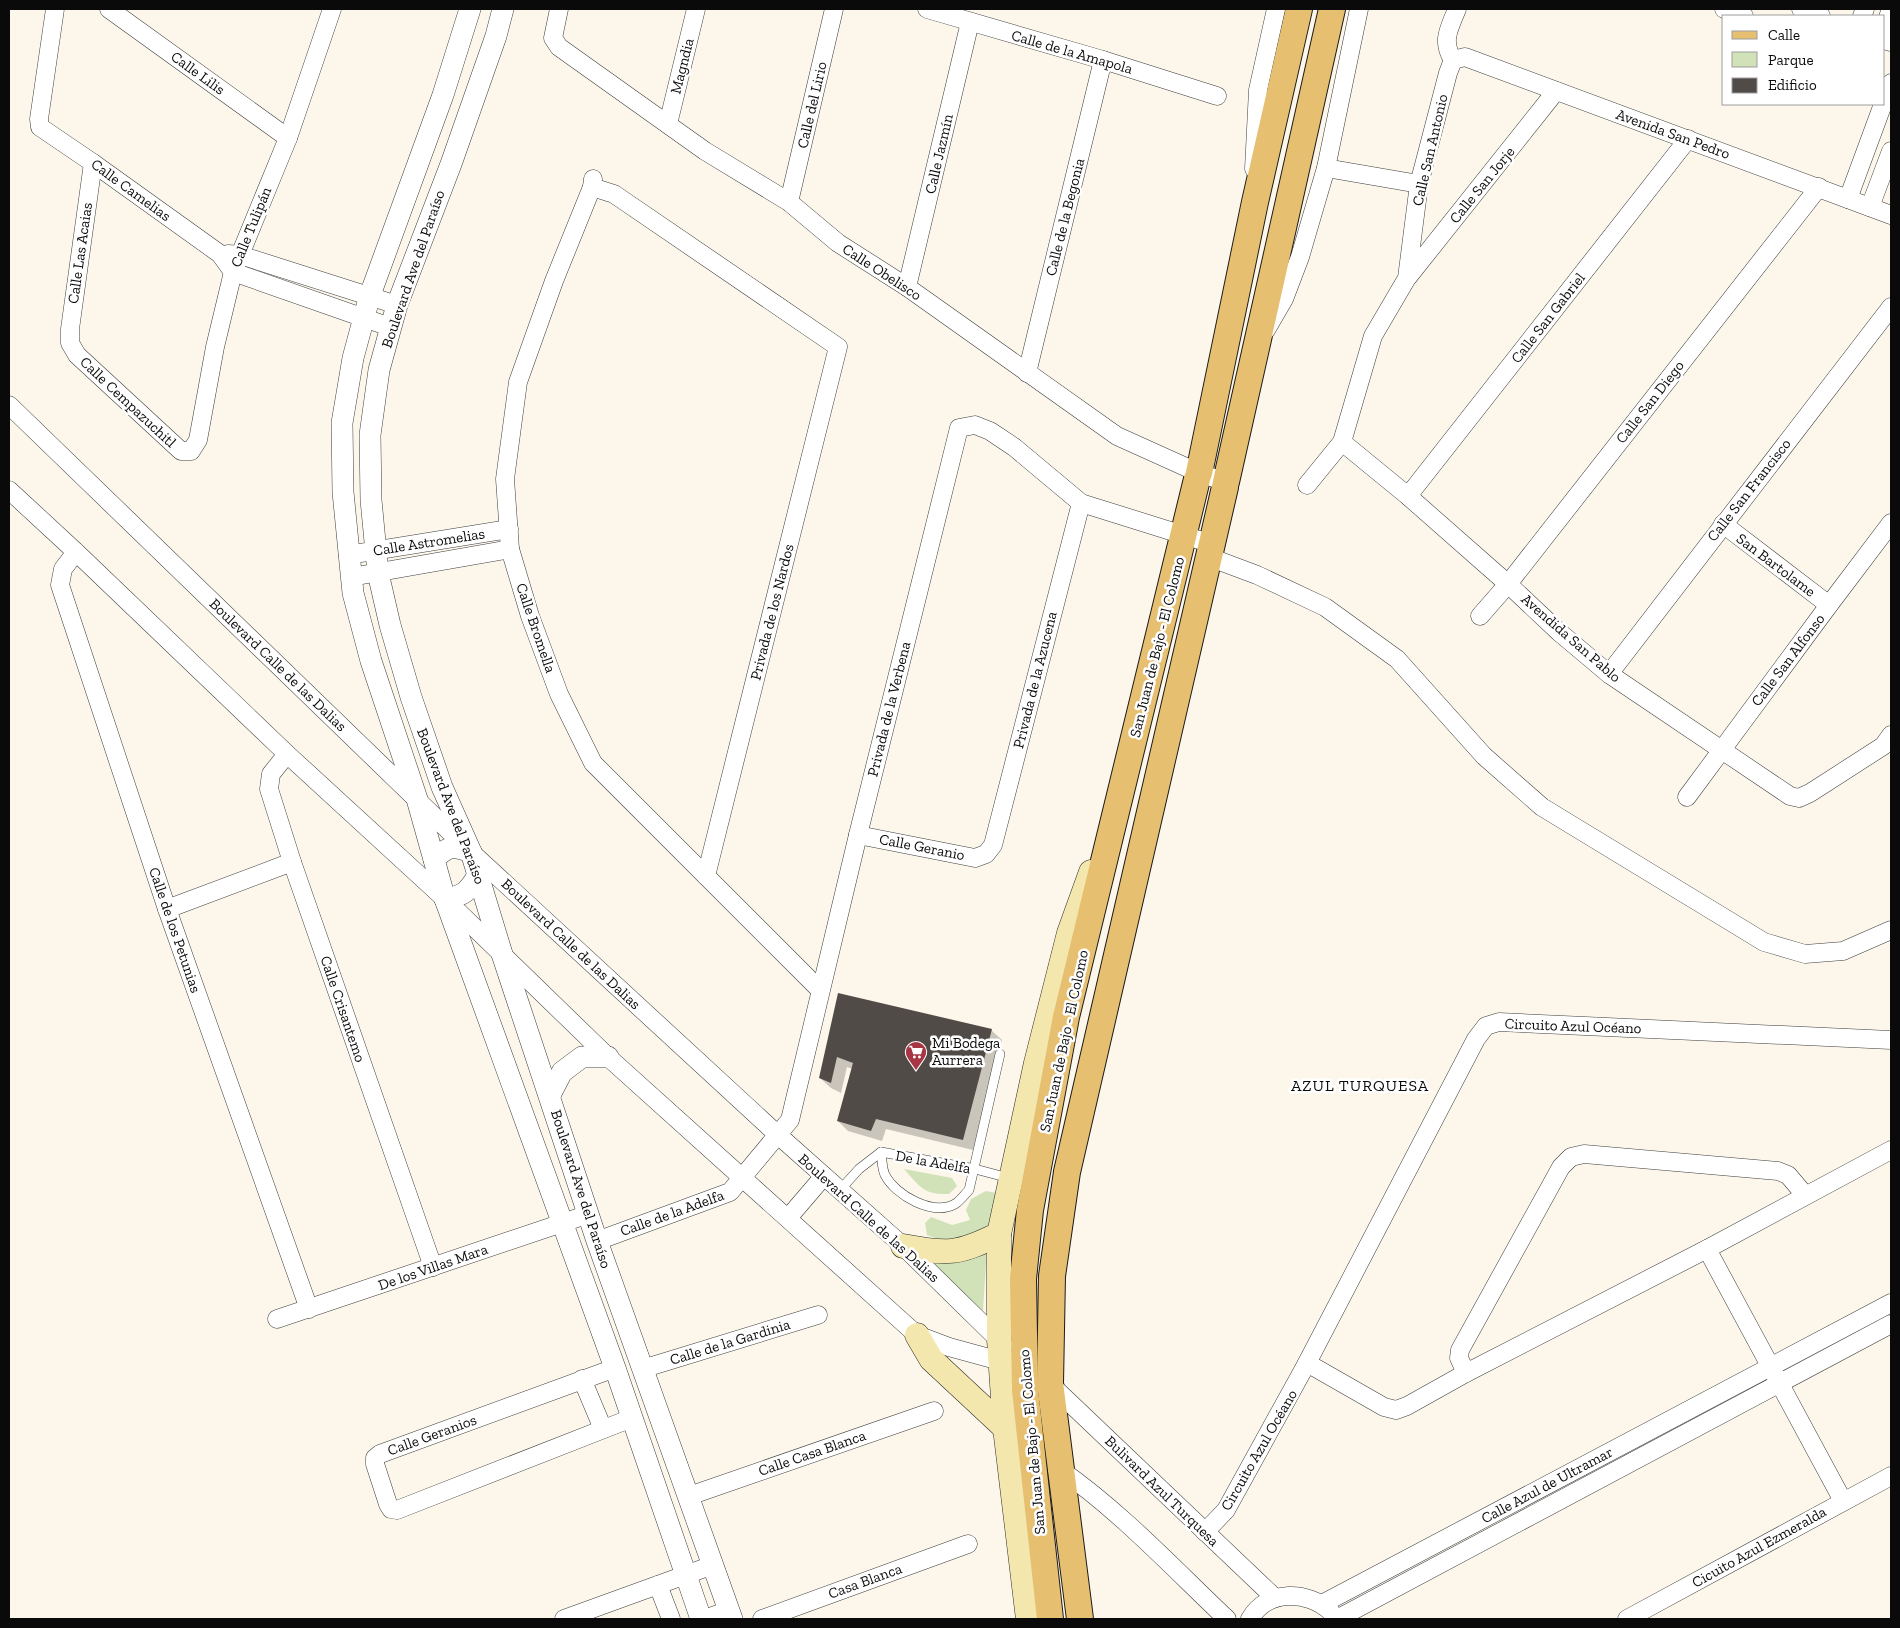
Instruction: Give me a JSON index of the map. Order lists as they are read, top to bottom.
{
  "streets": {
    "main road": ["San Juan de Bajo - El Colomo"],
    "street": [
      "Calle de la Amapola",
      "Magndia",
      "Calle Lilis",
      "Calle del Lirio",
      "Avenida San Pedro",
      "Calle San Antonio",
      "Calle Jazmín",
      "Calle San Jorje",
      "Calle Camelias",
      "Calle de la Begonia",
      "Calle Tulipán",
      "Calle Las Acaias",
      "Boulevard Ave del Paraíso",
      "Calle Obelisco",
      "Calle San Gabriel",
      "Calle Cempazuchitl",
      "Calle San Diego",
      "Calle San Francisco",
      "Calle Astromelias",
      "San Bartolame",
      "Privada de los Nardos",
      "Calle Bromella",
      "Avendida San Pablo",
      "Calle San Alfonso",
      "Boulevard Calle de las Dalias",
      "Privada de la Azucena",
      "Privada de la Verbena",
      "Calle Geranio",
      "Calle de los Petunias",
      "Calle Crisantemo",
      "Circuito Azul Océano",
      "Calle de la Adelfa",
      "De los Villas Mara",
      "Calle de la Gardinia",
      "Calle Geranios",
      "Calle Casa Blanca",
      "Calle Azul de Ultramar",
      "Bulivard Azul Turquesa",
      "Cicuito Azul Ezmeralda",
      "Casa Blanca"
    ],
    "lane": ["De la Adelfa"]
  },
  "crossings": [
    ["Calle de la Amapola", "Calle Jazmín"],
    ["Calle de la Amapola", "Calle de la Begonia"],
    ["Magndia", "Calle Obelisco"],
    ["Calle Lilis", "Calle Tulipán"],
    ["Calle del Lirio", "Calle Obelisco"],
    ["Avenida San Pedro", "Calle San Antonio"],
    ["Avenida San Pedro", "Calle San Jorje"],
    ["Avenida San Pedro", "Calle San Gabriel"],
    ["Avenida San Pedro", "Calle San Diego"],
    ["Calle San Antonio", "Calle San Jorje"],
    ["Calle San Antonio", "Avendida San Pablo"],
    ["Calle Jazmín", "Calle Obelisco"],
    ["Calle Camelias", "Calle Tulipán"],
    ["Calle Camelias", "Calle Las Acaias"],
    ["Calle de la Begonia", "Calle Obelisco"],
    ["Calle Tulipán", "Calle Cempazuchitl"],
    ["Calle Las Acaias", "Calle Cempazuchitl"],
    ["Boulevard Ave del Paraíso", "Calle Astromelias"],
    ["Boulevard Ave del Paraíso", "Boulevard Calle de las Dalias"],
    ["Boulevard Ave del Paraíso", "Calle de la Adelfa"],
    ["Boulevard Ave del Paraíso", "De los Villas Mara"],
    ["Boulevard Ave del Paraíso", "Calle de la Gardinia"],
    ["Boulevard Ave del Paraíso", "Calle Geranios"],
    ["Boulevard Ave del Paraíso", "Calle Casa Blanca"],
    ["Calle Obelisco", "San Juan de Bajo - El Colomo"],
    ["Calle San Gabriel", "Avendida San Pablo"],
    ["Calle San Diego", "Avendida San Pablo"],
    ["Calle San Francisco", "San Bartolame"],
    ["Calle San Francisco", "Avendida San Pablo"],
    ["Calle Astromelias", "Calle Bromella"],
    ["San Bartolame", "Calle San Alfonso"],
    ["Privada de los Nardos", "Calle Bromella"],
    ["Calle Bromella", "Privada de la Verbena"],
    ["Avendida San Pablo", "Calle San Alfonso"],
    ["San Juan de Bajo - El Colomo", "Boulevard Calle de las Dalias"],
    ["San Juan de Bajo - El Colomo", "Bulivard Azul Turquesa"],
    ["Boulevard Calle de las Dalias", "Privada de la Verbena"],
    ["Boulevard Calle de las Dalias", "Calle de los Petunias"],
    ["Boulevard Calle de las Dalias", "Calle Crisantemo"],
    ["Boulevard Calle de las Dalias", "De la Adelfa"],
    ["Boulevard Calle de las Dalias", "Calle de la Adelfa"],
    ["Boulevard Calle de las Dalias", "Bulivard Azul Turquesa"],
    ["Privada de la Azucena", "Privada de la Verbena"],
    ["Privada de la Azucena", "Calle Geranio"],
    ["Privada de la Verbena", "Calle Geranio"],
    ["Privada de la Verbena", "Calle de la Adelfa"],
    ["Calle de los Petunias", "De los Villas Mara"],
    ["Calle Crisantemo", "De los Villas Mara"],
    ["Circuito Azul Océano", "Bulivard Azul Turquesa"]
  ],
  "districts": ["AZUL TURQUESA"],
  "places": {
    "supermarket": ["Mi Bodega Aurrera"]
  },
  "legend": ["Calle", "Parque", "Edificio"]
}
